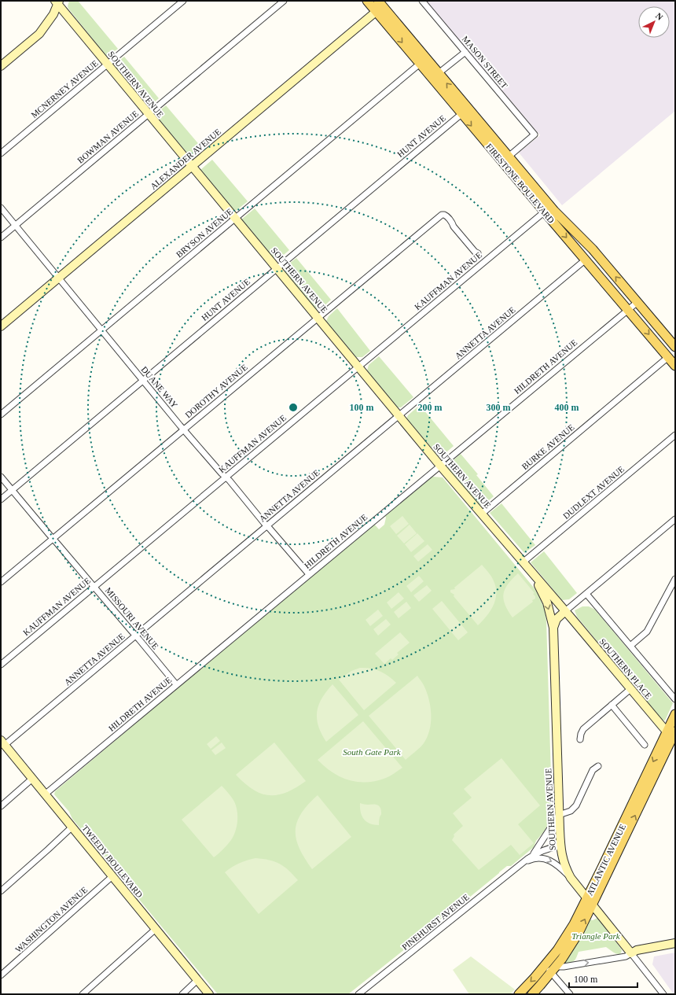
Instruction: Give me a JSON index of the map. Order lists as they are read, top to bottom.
{
  "streets": {
    "main road": ["FIRESTONE BOULEVARD", "ATLANTIC AVENUE"],
    "street": [
      "MASON STREET",
      "SOUTHERN AVENUE",
      "MCNERNEY AVENUE",
      "HUNT AVENUE",
      "BOWMAN AVENUE",
      "ALEXANDER AVENUE",
      "BRYSON AVENUE",
      "KAUFFMAN AVENUE",
      "ANNETTA AVENUE",
      "HILDRETH AVENUE",
      "DUANE WAY",
      "DOROTHY AVENUE",
      "BURKE AVENUE",
      "DUDLEXT AVENUE",
      "MISSOURI AVENUE",
      "SOUTHERN PLACE",
      "TWEEDY BOULEVARD",
      "WASHINGTON AVENUE",
      "PINEHURST AVENUE"
    ]
  },
  "crossings": [
    ["MASON STREET", "FIRESTONE BOULEVARD"],
    ["SOUTHERN AVENUE", "MCNERNEY AVENUE"],
    ["SOUTHERN AVENUE", "HUNT AVENUE"],
    ["SOUTHERN AVENUE", "BOWMAN AVENUE"],
    ["SOUTHERN AVENUE", "ALEXANDER AVENUE"],
    ["SOUTHERN AVENUE", "BRYSON AVENUE"],
    ["SOUTHERN AVENUE", "KAUFFMAN AVENUE"],
    ["SOUTHERN AVENUE", "ANNETTA AVENUE"],
    ["SOUTHERN AVENUE", "HILDRETH AVENUE"],
    ["SOUTHERN AVENUE", "DOROTHY AVENUE"],
    ["SOUTHERN AVENUE", "BURKE AVENUE"],
    ["SOUTHERN AVENUE", "DUDLEXT AVENUE"],
    ["SOUTHERN AVENUE", "SOUTHERN PLACE"],
    ["SOUTHERN AVENUE", "ATLANTIC AVENUE"],
    ["SOUTHERN AVENUE", "PINEHURST AVENUE"],
    ["HUNT AVENUE", "FIRESTONE BOULEVARD"],
    ["HUNT AVENUE", "DUANE WAY"],
    ["HUNT AVENUE", "MISSOURI AVENUE"],
    ["BOWMAN AVENUE", "DUANE WAY"],
    ["ALEXANDER AVENUE", "FIRESTONE BOULEVARD"],
    ["ALEXANDER AVENUE", "DUANE WAY"],
    ["FIRESTONE BOULEVARD", "BRYSON AVENUE"],
    ["FIRESTONE BOULEVARD", "KAUFFMAN AVENUE"],
    ["FIRESTONE BOULEVARD", "ANNETTA AVENUE"],
    ["FIRESTONE BOULEVARD", "HILDRETH AVENUE"],
    ["FIRESTONE BOULEVARD", "BURKE AVENUE"],
    ["BRYSON AVENUE", "DUANE WAY"],
    ["KAUFFMAN AVENUE", "DUANE WAY"],
    ["KAUFFMAN AVENUE", "DOROTHY AVENUE"],
    ["KAUFFMAN AVENUE", "MISSOURI AVENUE"],
    ["ANNETTA AVENUE", "DUANE WAY"],
    ["ANNETTA AVENUE", "MISSOURI AVENUE"],
    ["ANNETTA AVENUE", "TWEEDY BOULEVARD"],
    ["HILDRETH AVENUE", "DUANE WAY"],
    ["HILDRETH AVENUE", "MISSOURI AVENUE"],
    ["HILDRETH AVENUE", "TWEEDY BOULEVARD"],
    ["DUANE WAY", "DOROTHY AVENUE"],
    ["DOROTHY AVENUE", "MISSOURI AVENUE"],
    ["SOUTHERN PLACE", "ATLANTIC AVENUE"],
    ["TWEEDY BOULEVARD", "WASHINGTON AVENUE"]
  ],
  "parks": ["South Gate Park", "Triangle Park"],
  "scale_bar": "100 m",
  "north": "top right",
  "rings": [
    "100 m",
    "200 m",
    "300 m",
    "400 m"
  ]
}
